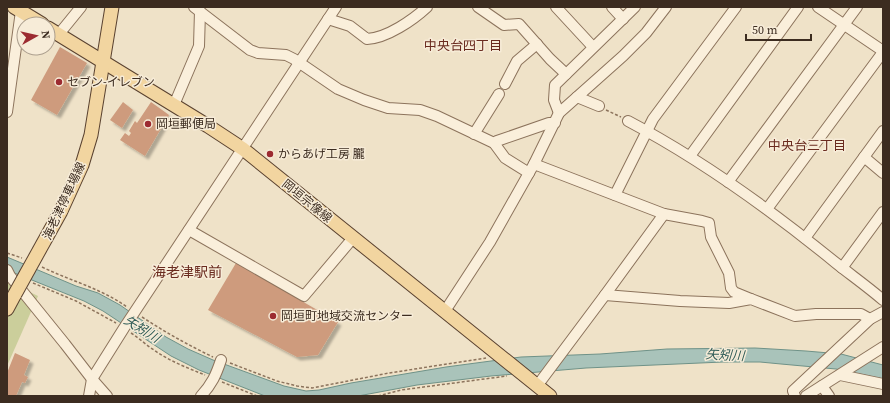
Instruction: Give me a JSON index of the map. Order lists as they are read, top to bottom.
{
  "streets": {
    "main road": ["海老津停車場線", "岡垣宗像線"]
  },
  "crossings": [
    ["海老津停車場線", "岡垣宗像線"]
  ],
  "districts": ["中央台四丁目", "中央台三丁目", "海老津駅前"],
  "water": ["矢矧川"],
  "places": [
    "セブン-イレブン",
    "岡垣郵便局",
    "からあげ工房 朧",
    "岡垣町地域交流センター"
  ],
  "scale_bar": "50 m",
  "north": "right"
}
